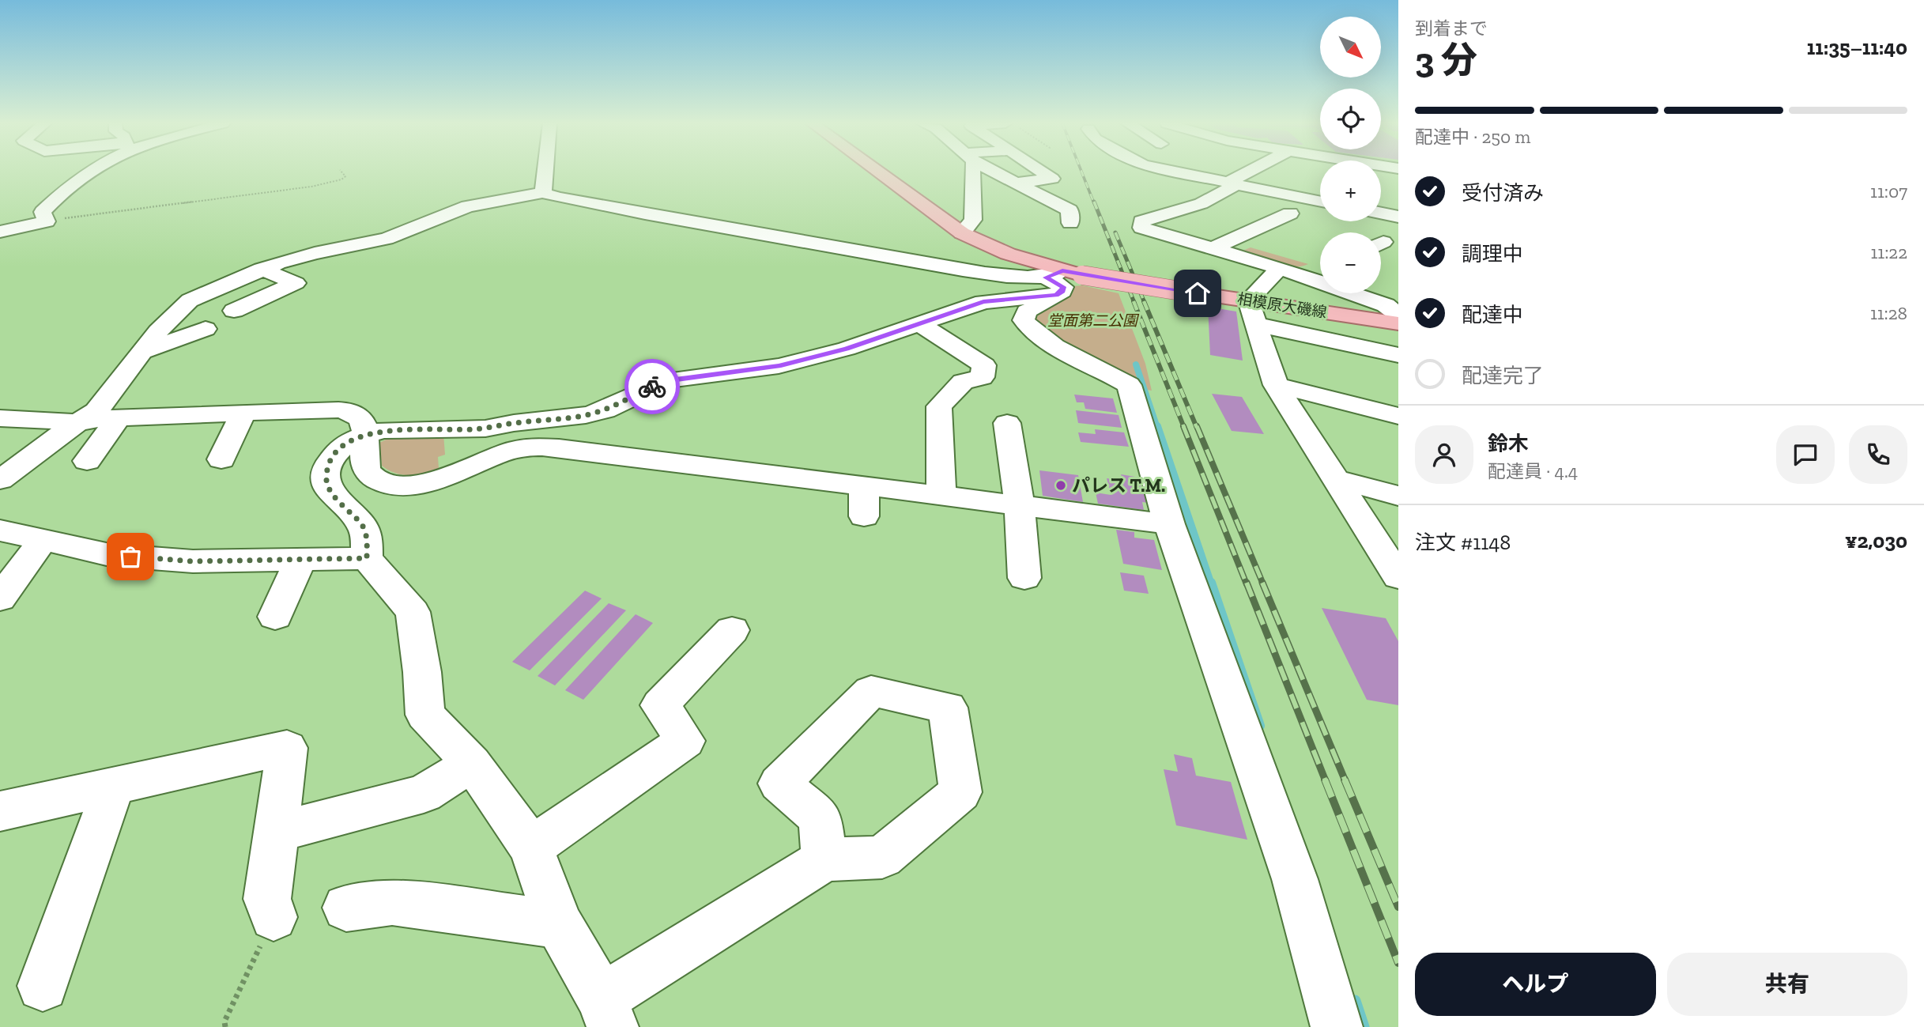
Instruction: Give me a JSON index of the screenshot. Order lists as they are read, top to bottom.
{
  "streets": {
    "main road": ["相模原大磯線"]
  },
  "parks": ["堂面第二公園"],
  "places": ["パレス T.M."],
  "north": "bottom right",
  "page": {
    "heading": ["3 分", "到着まで", "11:35–11:40"],
    "panel": [
      "鈴木",
      "配達員 · 4.4",
      "注文 #1148",
      "¥2,030"
    ],
    "map_buttons": ["+", "−"],
    "bar": "配達中 · 250 m",
    "list": [
      ["受付済み", "11:07"],
      ["調理中", "11:22"],
      ["配達中", "11:28"],
      "配達完了"
    ],
    "buttons": ["ヘルプ", "共有"]
  }
}
